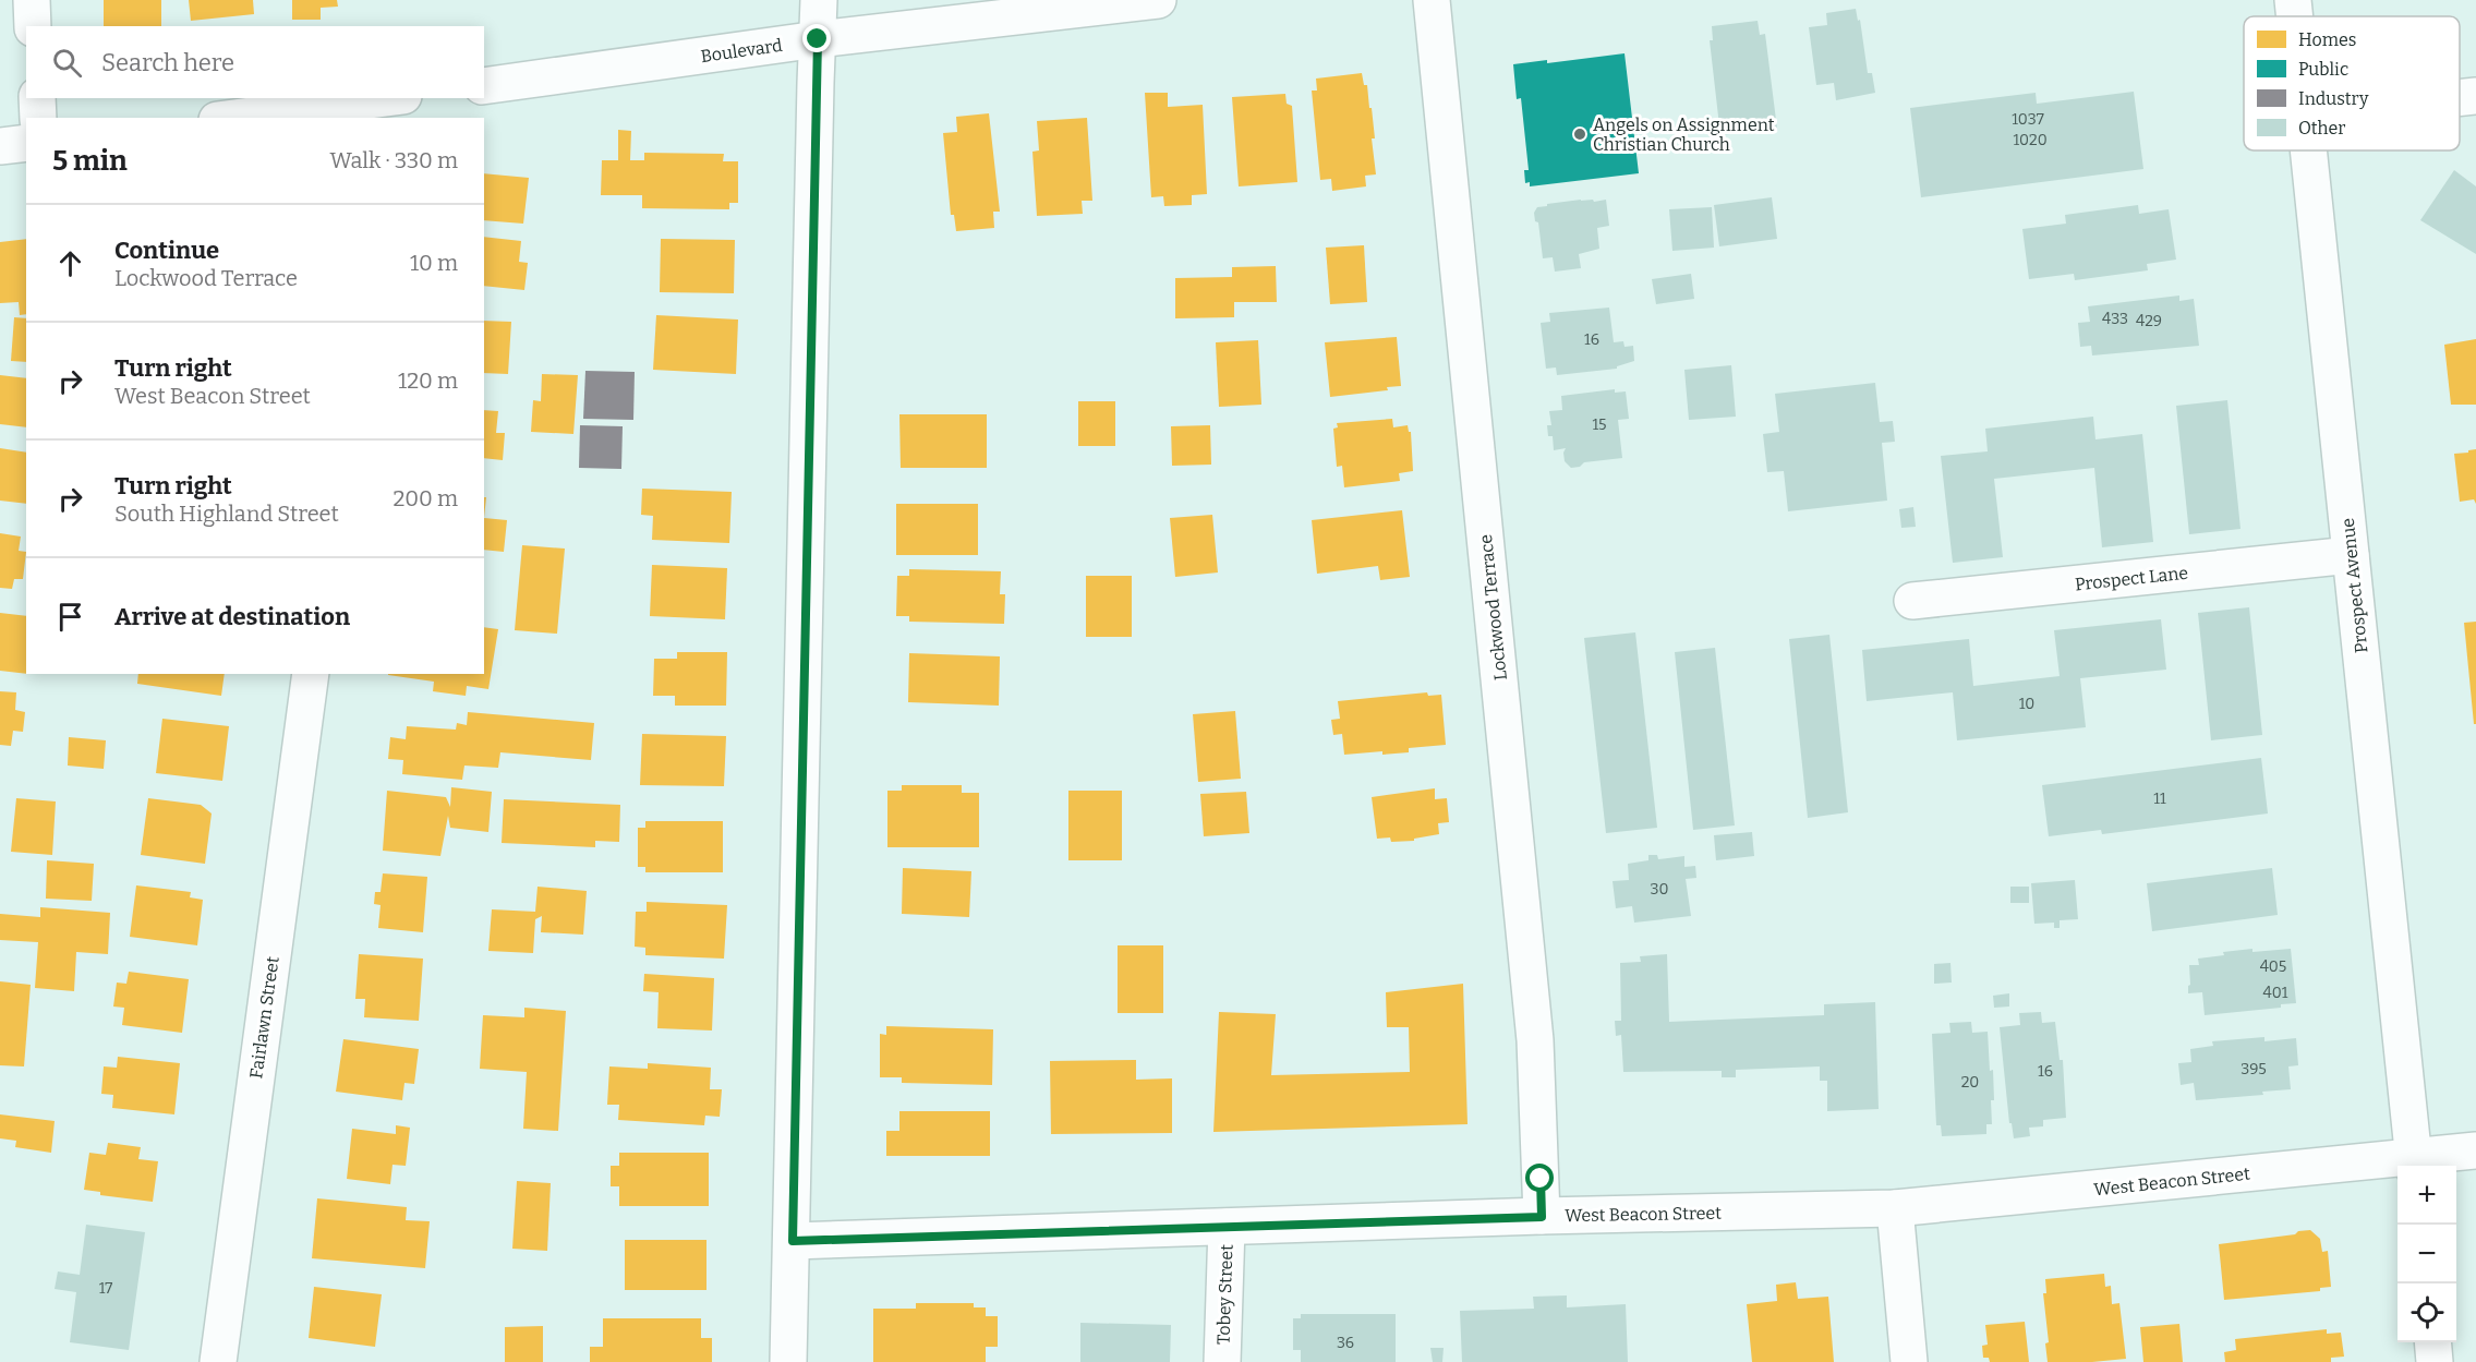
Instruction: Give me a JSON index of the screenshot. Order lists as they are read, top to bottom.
{
  "streets": {
    "street": [
      "Boulevard",
      "Prospect Lane",
      "Prospect Avenue",
      "Lockwood Terrace",
      "Fairlawn Street",
      "West Beacon Street",
      "Tobey Street"
    ]
  },
  "crossings": [
    ["Prospect Lane", "Prospect Avenue"],
    ["Prospect Avenue", "West Beacon Street"],
    ["Lockwood Terrace", "West Beacon Street"],
    ["West Beacon Street", "Tobey Street"]
  ],
  "places": ["Angels on Assignment Christian Church"],
  "house_numbers": [
    "1037",
    "1020",
    "433",
    "429",
    "16",
    "15",
    "10",
    "11",
    "30",
    "405",
    "401",
    "395",
    "16",
    "20",
    "17",
    "36"
  ],
  "legend": [
    "Homes",
    "Public",
    "Industry",
    "Other"
  ],
  "page": {
    "search": "Search here",
    "heading": ["5 min", "Walk · 330 m"],
    "list": [
      ["Continue", "Lockwood Terrace", "10 m"],
      ["Turn right", "West Beacon Street", "120 m"],
      ["Turn right", "South Highland Street", "200 m"],
      "Arrive at destination"
    ],
    "map_buttons": ["+", "−"]
  }
}
